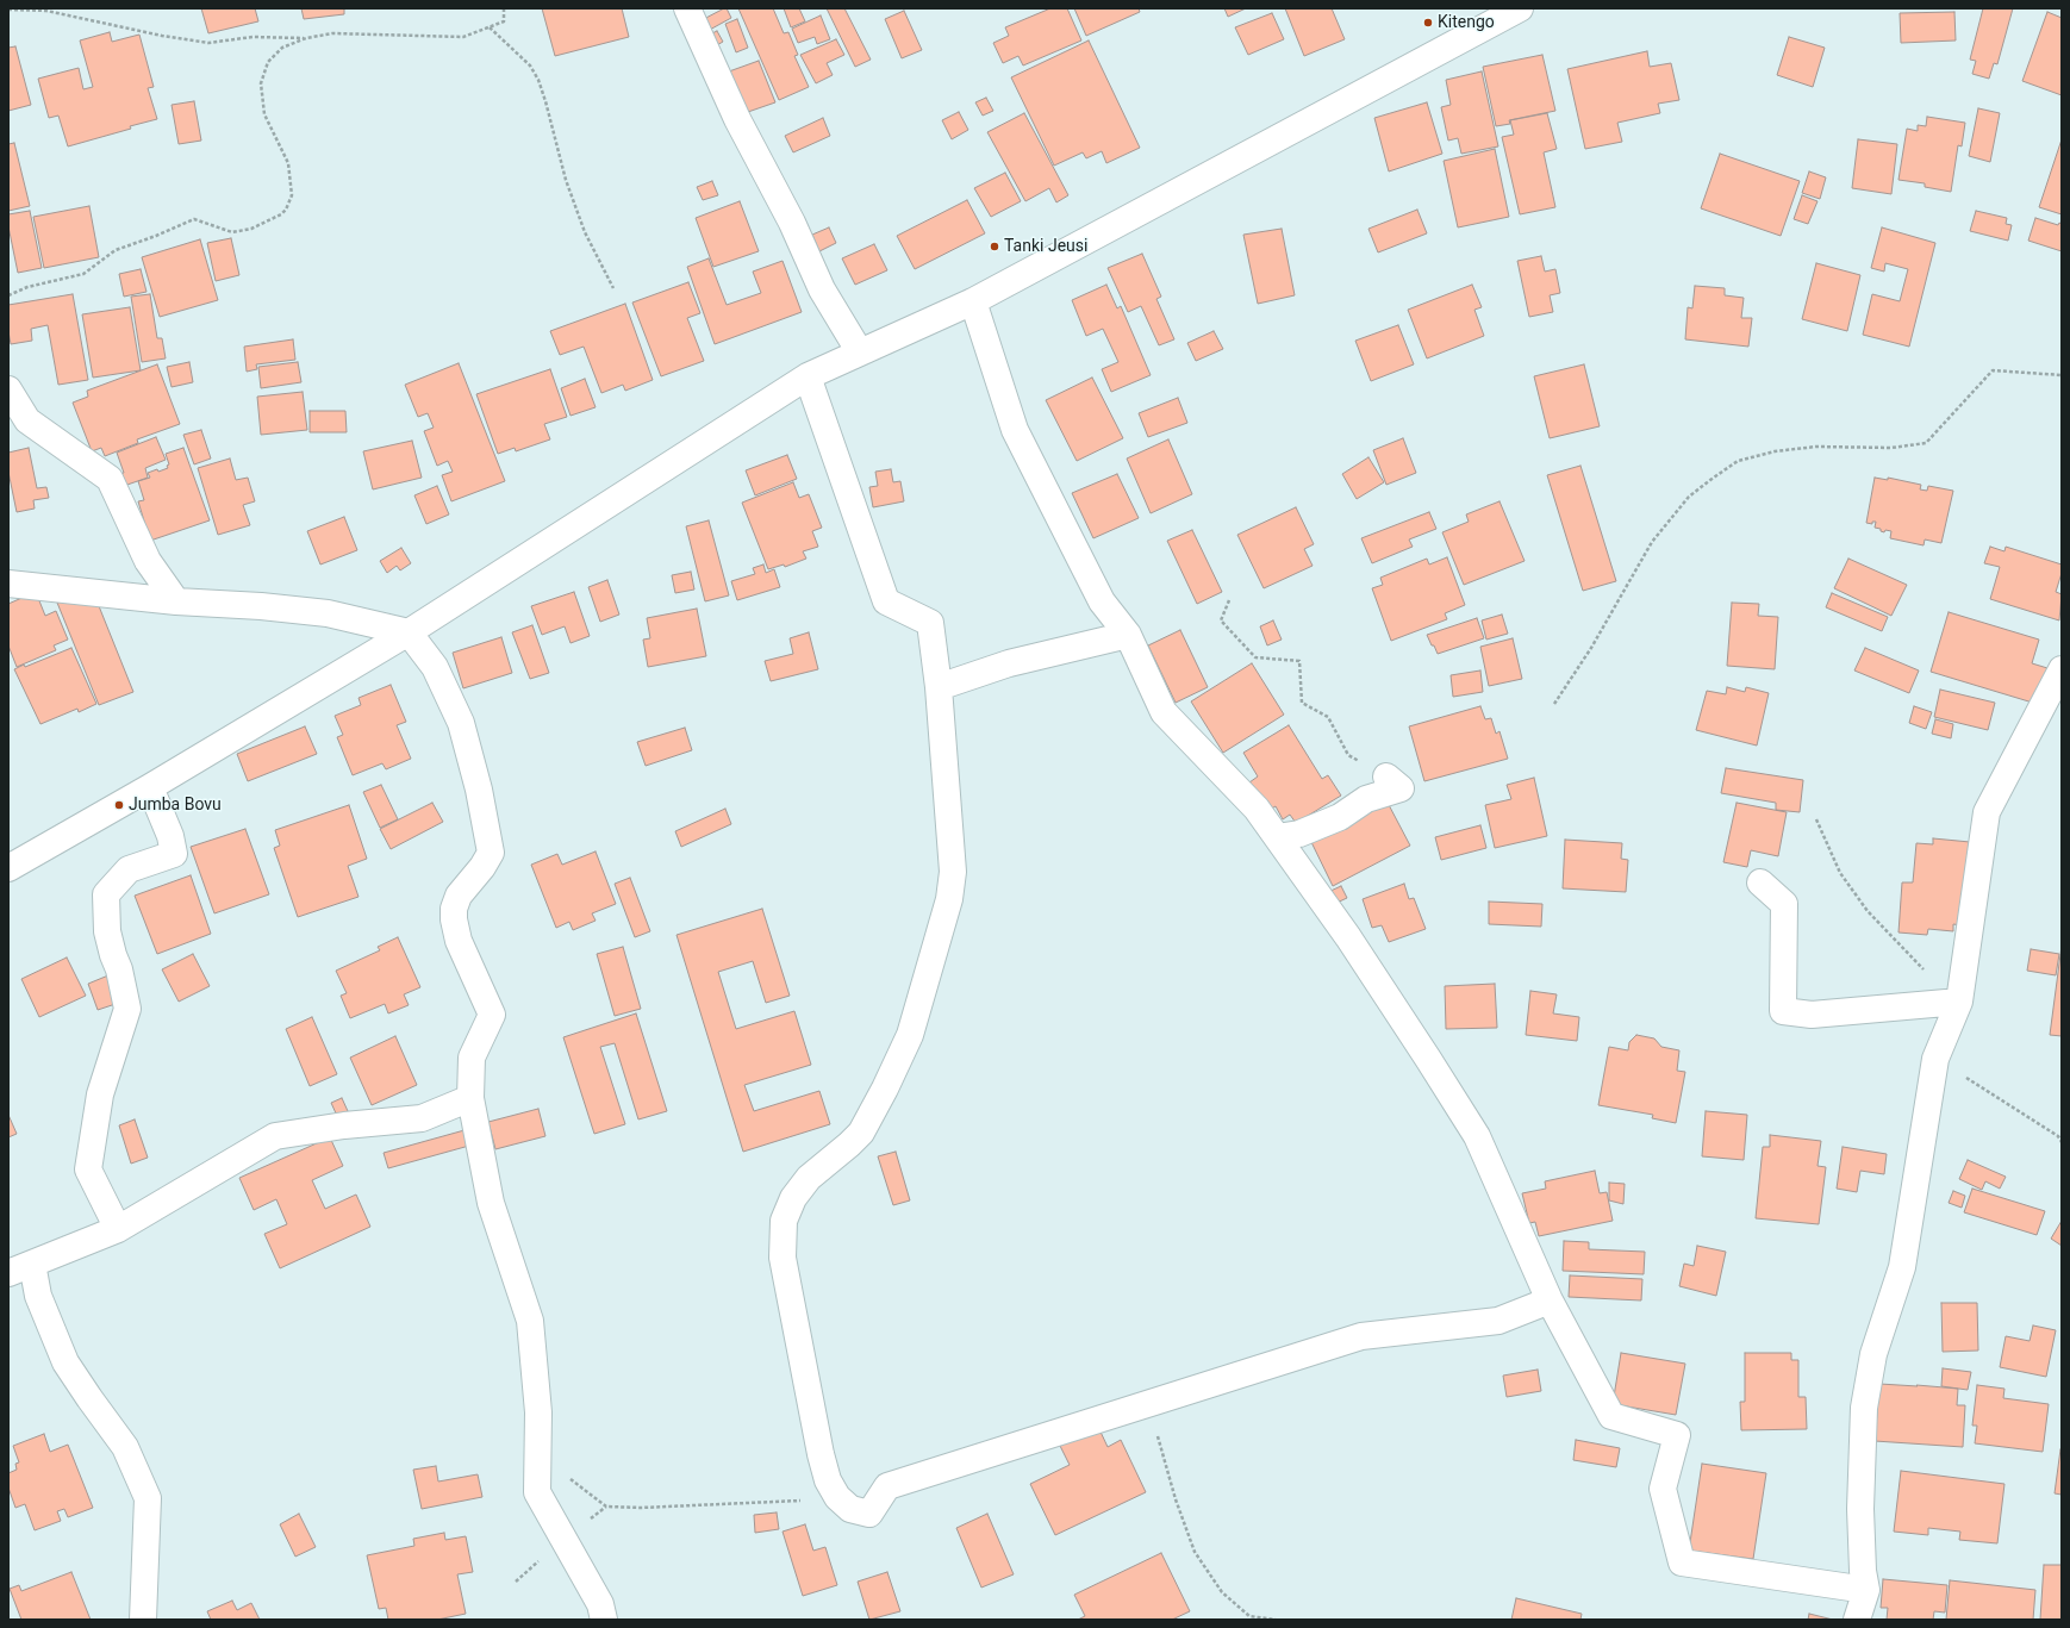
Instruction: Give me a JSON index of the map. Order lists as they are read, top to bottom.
{
  "places": ["Kitengo", "Tanki Jeusi", "Jumba Bovu"]
}
